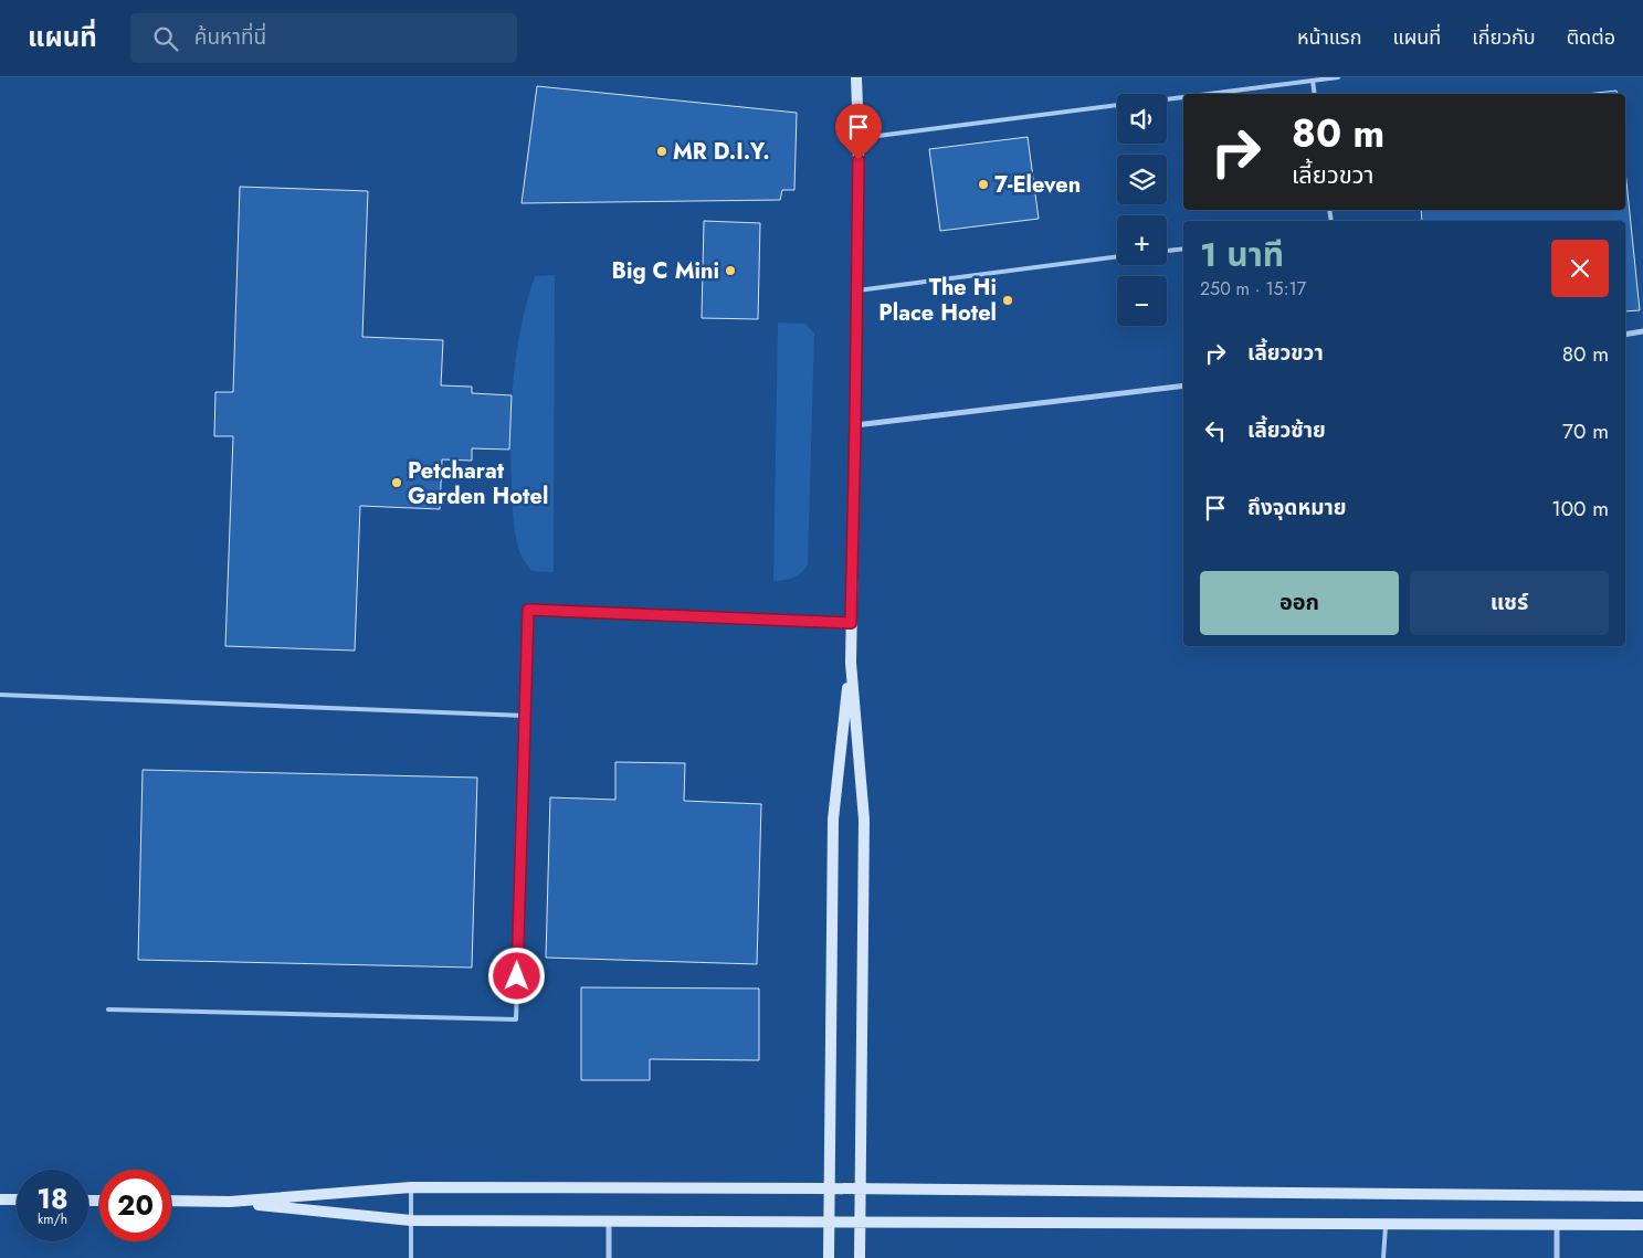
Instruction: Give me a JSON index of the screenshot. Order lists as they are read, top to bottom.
{
  "places": [
    "MR D.I.Y.",
    "7-Eleven",
    "Big C Mini",
    "The Hi Place Hotel",
    "Petcharat Garden Hotel"
  ],
  "page": {
    "header": "แผนที่",
    "search": "ค้นหาที่นี่",
    "nav": [
      "หน้าแรก",
      "แผนที่",
      "เกี่ยวกับ",
      "ติดต่อ"
    ],
    "map_buttons": ["+", "−"],
    "turn": ["80 m", "เลี้ยวขวา"],
    "heading": ["1 นาที", "250 m · 15:17"],
    "list": [
      {
        "name": "เลี้ยวขวา",
        "value": "80 m"
      },
      {
        "name": "เลี้ยวซ้าย",
        "value": "70 m"
      },
      {
        "name": "ถึงจุดหมาย",
        "value": "100 m"
      }
    ],
    "buttons": ["ออก", "แชร์"],
    "speed": "18 km/h",
    "limit": "20"
  }
}
